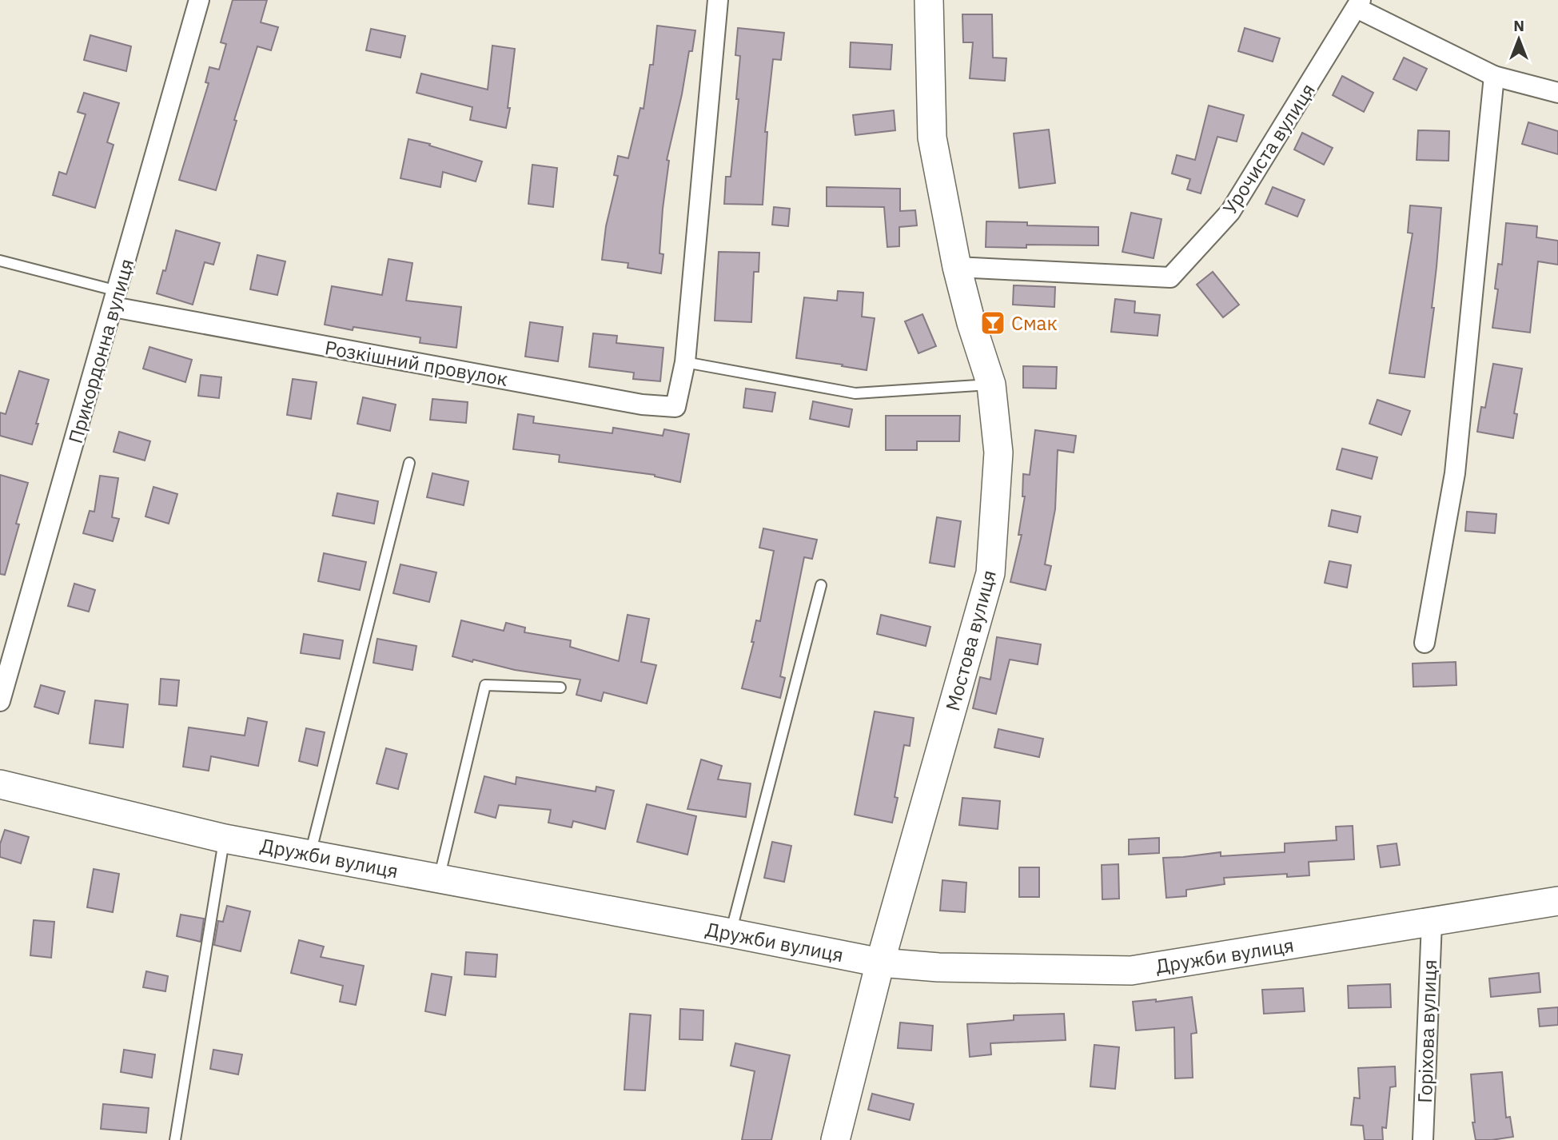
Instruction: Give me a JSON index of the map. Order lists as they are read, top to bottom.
{
  "streets": {
    "street": [
      "Урочиста вулиця",
      "Прикордонна вулиця",
      "Розкішний провулок",
      "Мостова вулиця",
      "Дружби вулиця",
      "Горіхова вулиця"
    ]
  },
  "crossings": [
    ["Урочиста вулиця", "Мостова вулиця"],
    ["Прикордонна вулиця", "Розкішний провулок"],
    ["Мостова вулиця", "Дружби вулиця"],
    ["Дружби вулиця", "Горіхова вулиця"]
  ],
  "places": {
    "bar": ["Смак"]
  },
  "north": "top"
}
